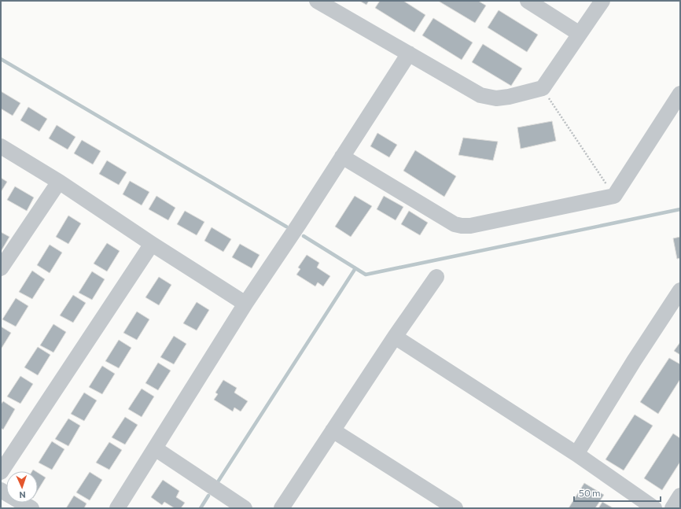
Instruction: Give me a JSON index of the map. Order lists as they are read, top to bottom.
{
  "scale_bar": "50 m",
  "north": "bottom"
}
